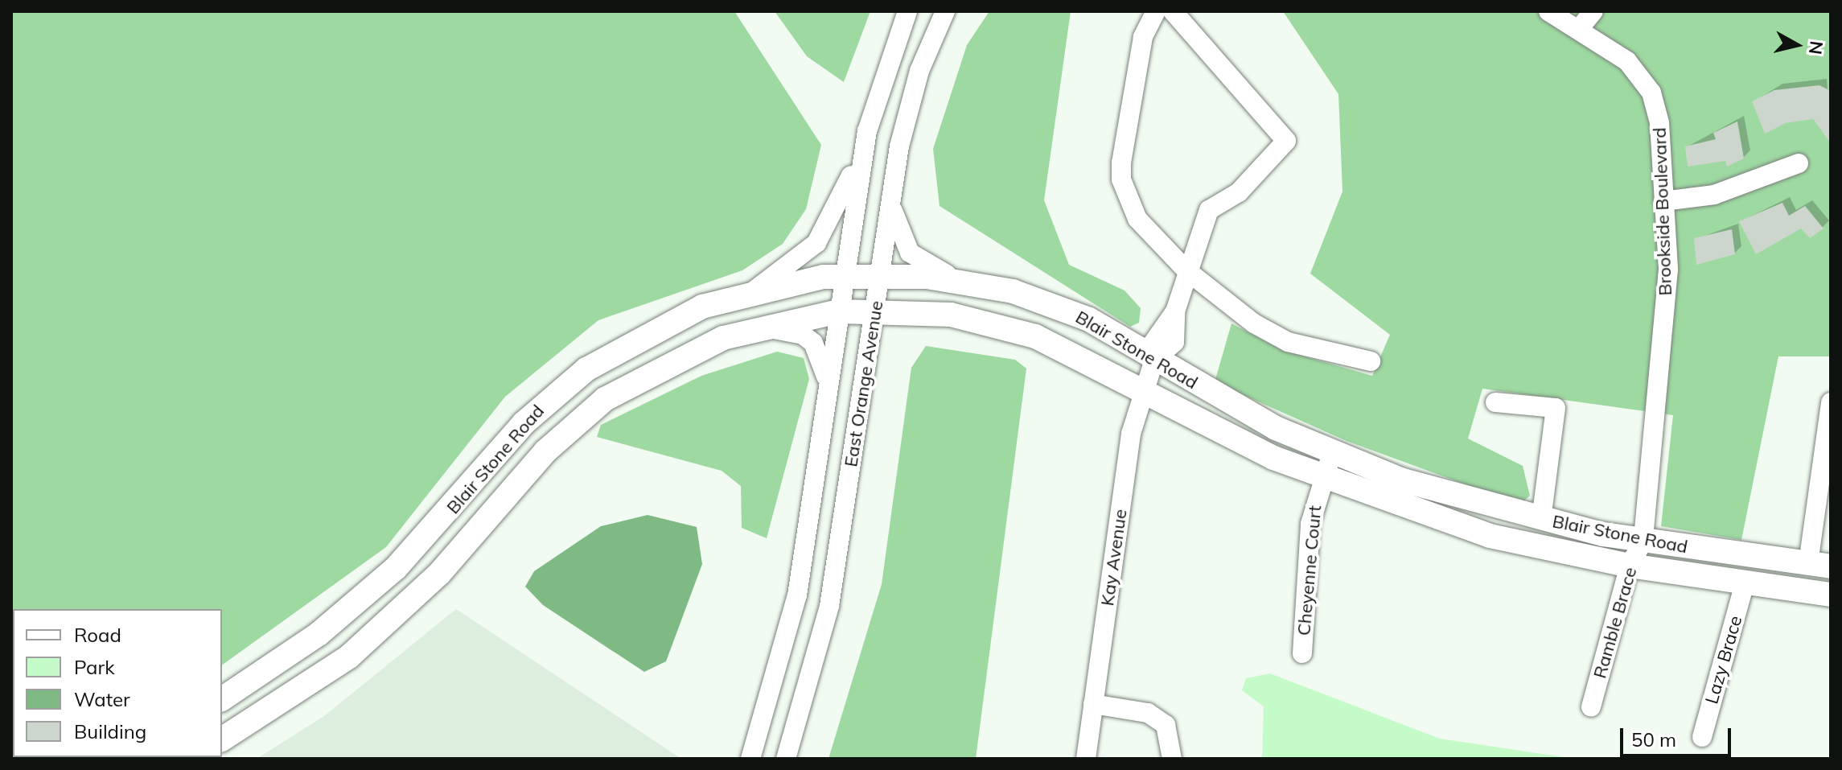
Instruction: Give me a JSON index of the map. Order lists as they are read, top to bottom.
{
  "streets": {
    "main road": ["Blair Stone Road"],
    "street": [
      "Brookside Boulevard",
      "East Orange Avenue",
      "Kay Avenue",
      "Cheyenne Court",
      "Ramble Brace",
      "Lazy Brace"
    ]
  },
  "crossings": [
    ["Brookside Boulevard", "Blair Stone Road"],
    ["Brookside Boulevard", "Ramble Brace"],
    ["Blair Stone Road", "East Orange Avenue"],
    ["Blair Stone Road", "Kay Avenue"],
    ["Blair Stone Road", "Cheyenne Court"],
    ["Blair Stone Road", "Ramble Brace"],
    ["Blair Stone Road", "Lazy Brace"]
  ],
  "legend": [
    "Road",
    "Park",
    "Water",
    "Building"
  ],
  "scale_bar": "50 m",
  "north": "right"
}
